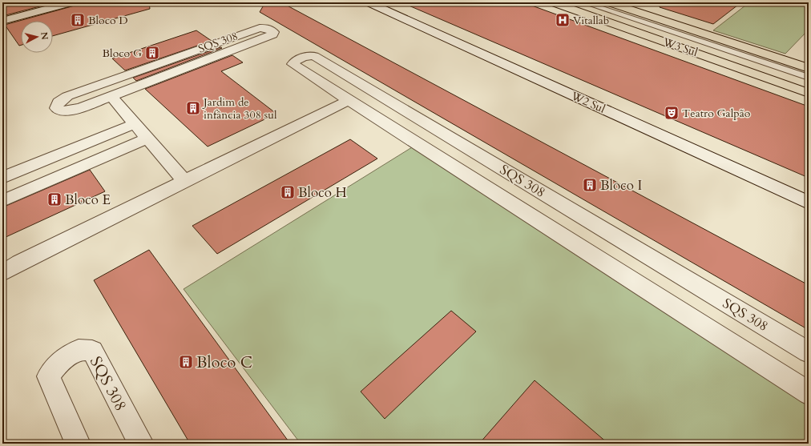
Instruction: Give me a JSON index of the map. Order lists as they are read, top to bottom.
{
  "streets": {
    "main road": ["W3 Sul"],
    "street": ["SQS 308", "W2 Sul"]
  },
  "places": {
    "building": [
      "Bloco D",
      "Bloco G",
      "Jardim de infância 308 sul",
      "Bloco I",
      "Bloco H",
      "Bloco E",
      "Bloco C"
    ],
    "hospital": ["Vitallab"],
    "theatre": ["Teatro Galpão"]
  },
  "north": "right"
}
